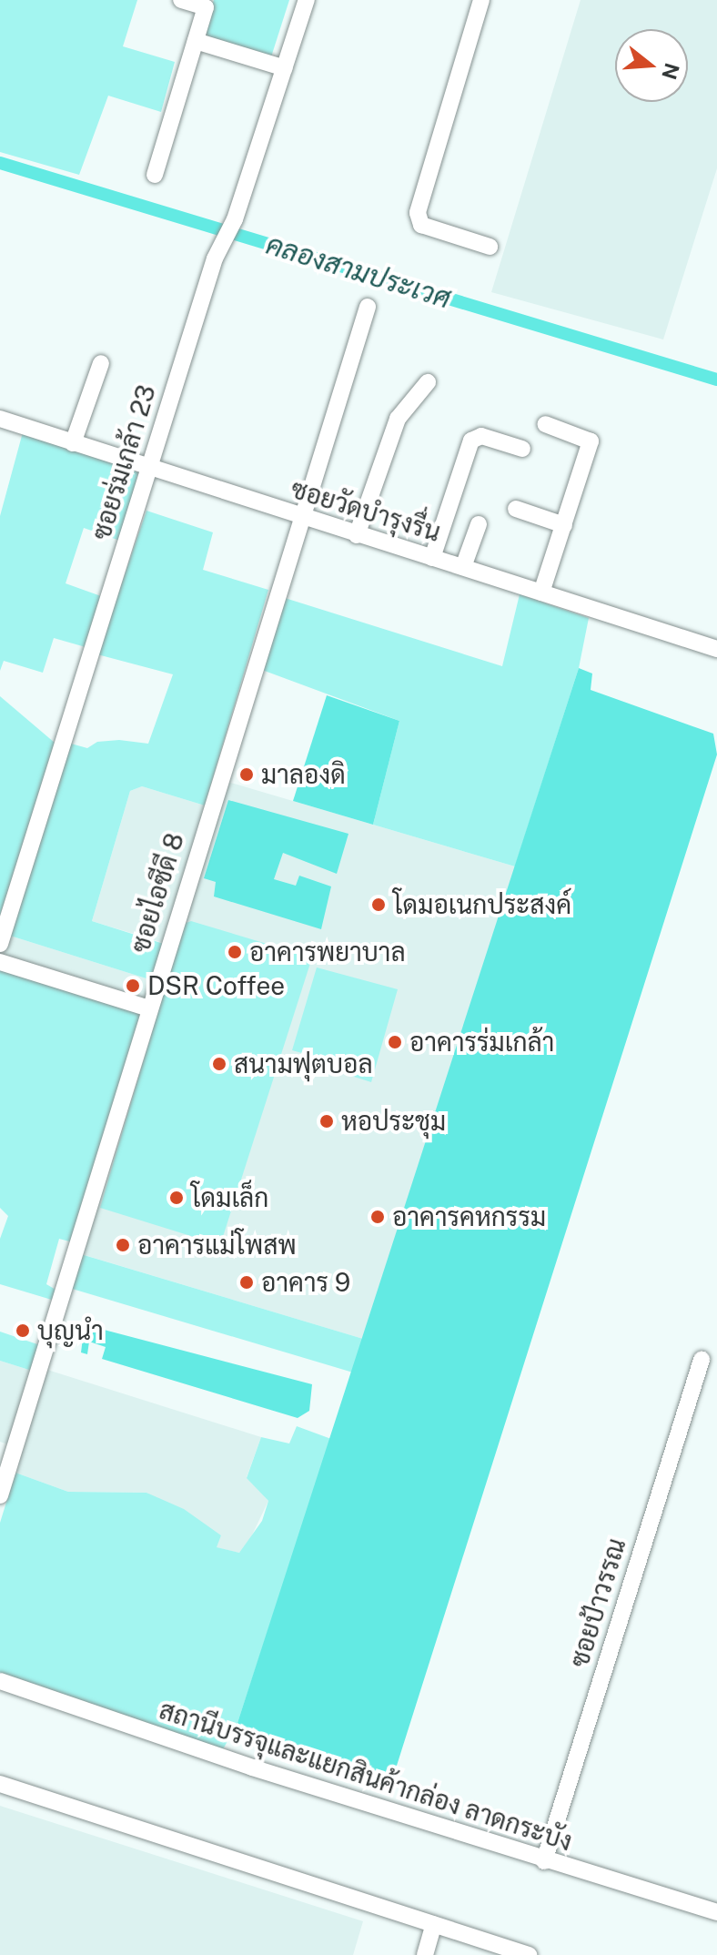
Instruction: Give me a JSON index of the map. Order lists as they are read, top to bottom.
{
  "streets": {
    "street": [
      "ซอยร่มเกล้า 23",
      "ซอยวัดบำรุงรื่น",
      "ซอยไอซีดี 8",
      "ซอยป้าวรรณ",
      "สถานีบรรจุและแยกสินค้ากล่อง ลาดกระบัง"
    ]
  },
  "crossings": [
    ["ซอยร่มเกล้า 23", "ซอยวัดบำรุงรื่น"],
    ["ซอยวัดบำรุงรื่น", "ซอยไอซีดี 8"],
    ["ซอยป้าวรรณ", "สถานีบรรจุและแยกสินค้ากล่อง ลาดกระบัง"]
  ],
  "water": ["คลองสามประเวศ"],
  "places": [
    "มาลองดิ",
    "โดมอเนกประสงค์",
    "อาคารพยาบาล",
    "DSR Coffee",
    "อาคารร่มเกล้า",
    "สนามฟุตบอล",
    "หอประชุม",
    "โดมเล็ก",
    "อาคารคหกรรม",
    "อาคารแม่โพสพ",
    "อาคาร 9",
    "บุญนำ"
  ],
  "north": "right"
}
